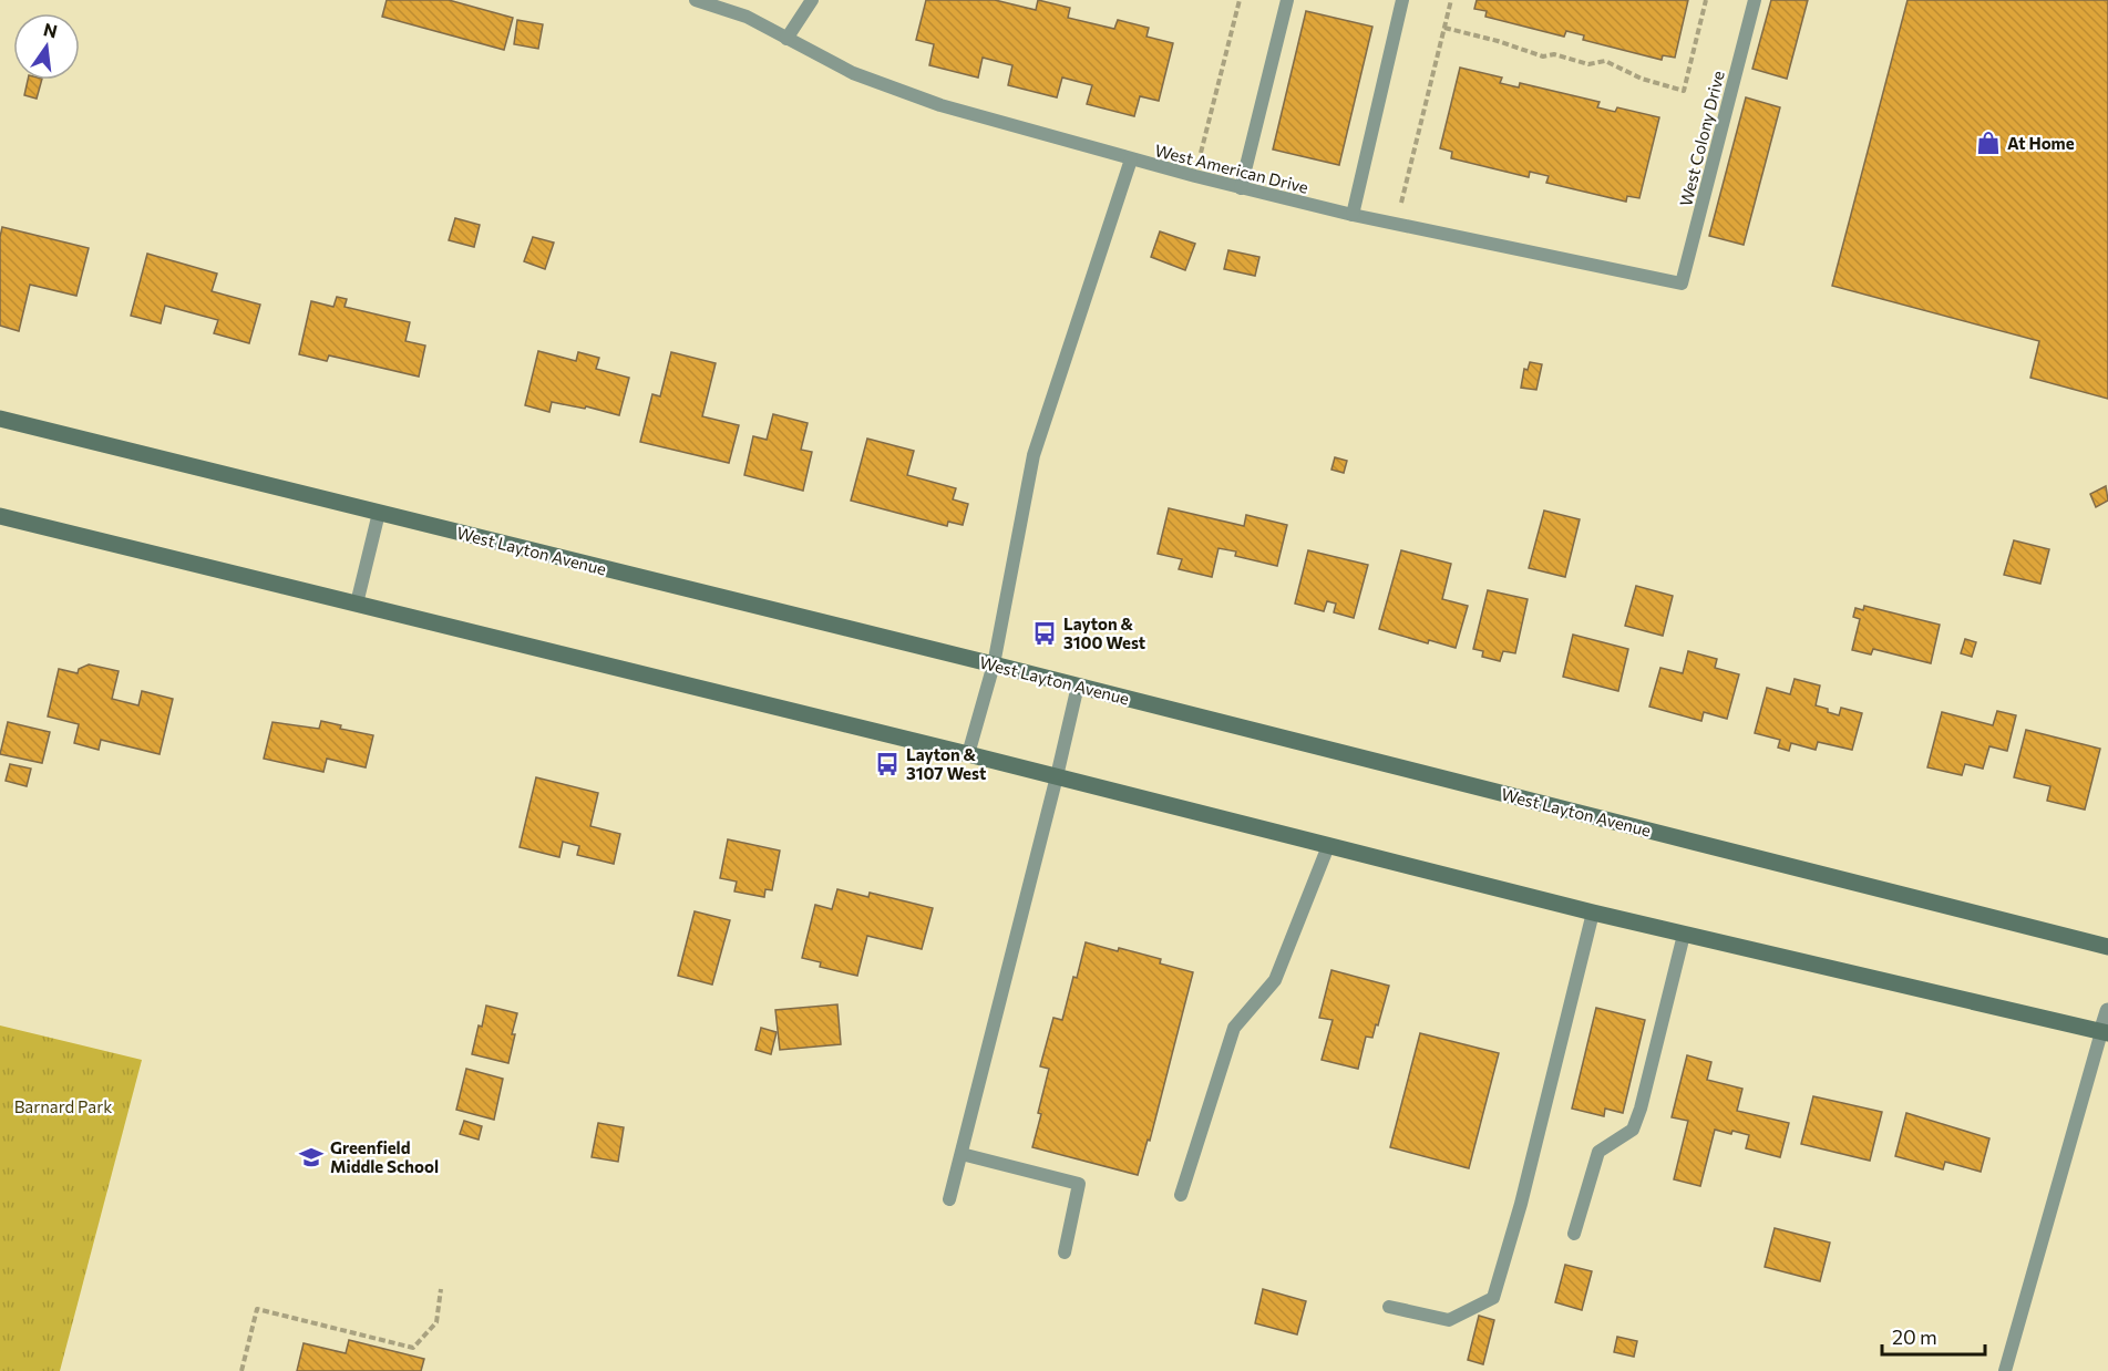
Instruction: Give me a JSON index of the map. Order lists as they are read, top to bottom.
{
  "streets": {
    "main road": ["West Layton Avenue"],
    "lane": ["West Colony Drive", "West American Drive"]
  },
  "crossings": [
    ["West Colony Drive", "West American Drive"]
  ],
  "parks": ["Barnard Park"],
  "places": {
    "shop": ["At Home"],
    "bus stop": ["Layton & 3100 West", "Layton & 3107 West"],
    "school or university": ["Greenfield Middle School"]
  },
  "scale_bar": "20 m",
  "north": "top"
}
